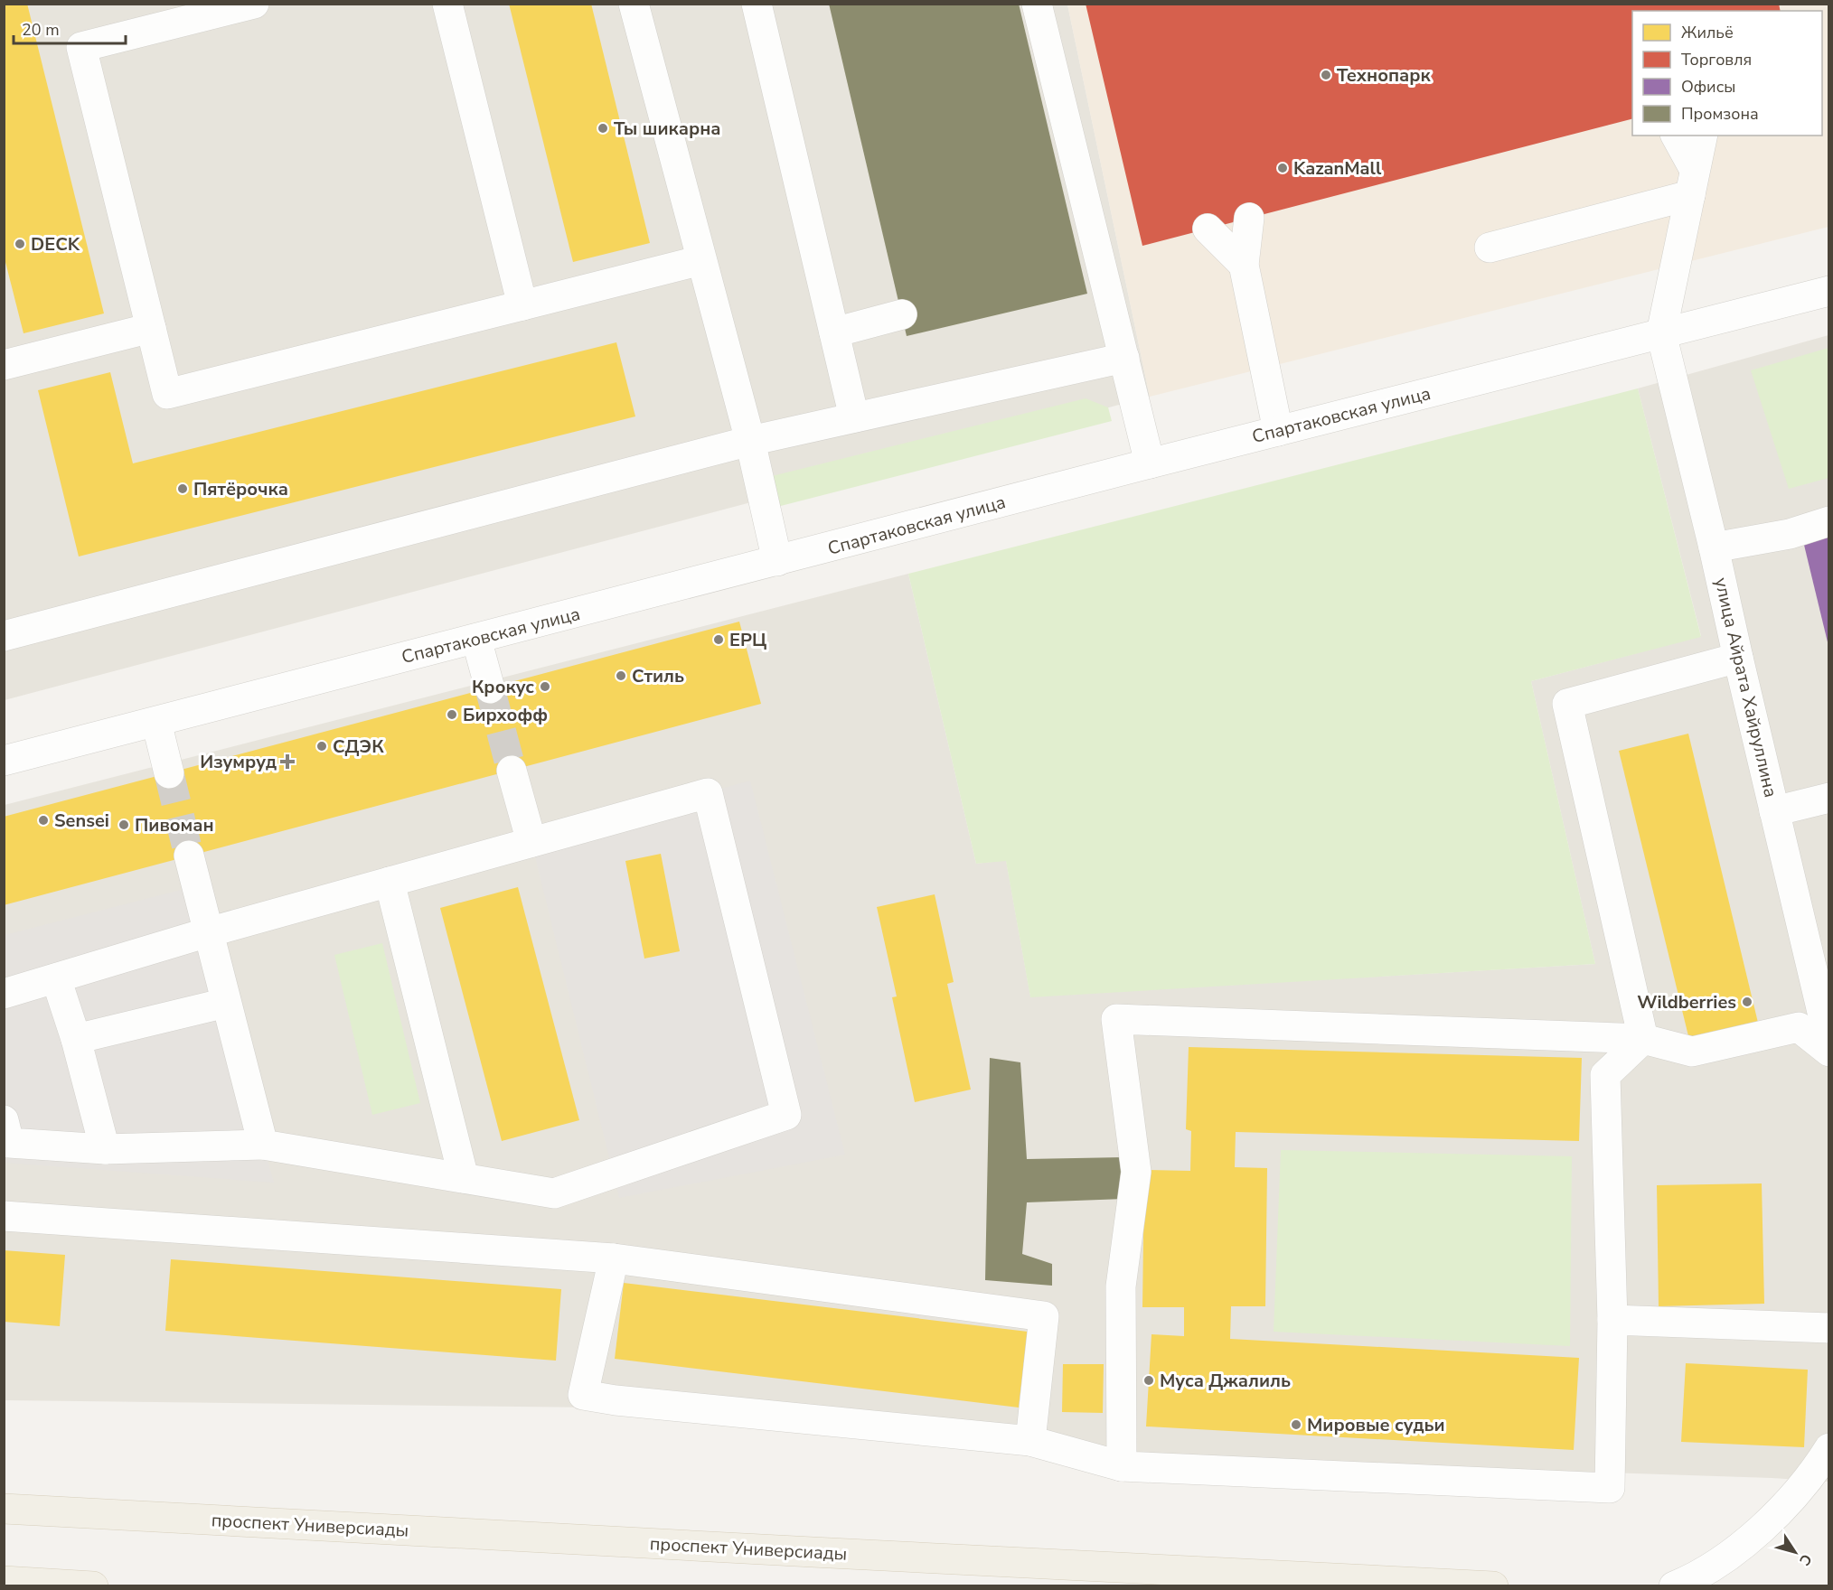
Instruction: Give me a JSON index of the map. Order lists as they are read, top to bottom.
{
  "streets": {
    "main road": ["проспект Универсиады"],
    "street": ["Спартаковская улица", "улица Айрата Хайруллина"]
  },
  "crossings": [
    ["Спартаковская улица", "улица Айрата Хайруллина"]
  ],
  "places": {
    "other": [
      "Технопарк",
      "Ты шикарна",
      "KazanMall",
      "DECK",
      "Пятёрочка",
      "ЕРЦ",
      "Стиль",
      "Крокус",
      "Бирхофф",
      "СДЭК",
      "Sensei",
      "Пивоман",
      "Wildberries",
      "Муса Джалиль",
      "Мировые судьи"
    ],
    "health": ["Изумруд"]
  },
  "legend": [
    "Жильё",
    "Торговля",
    "Офисы",
    "Промзона"
  ],
  "scale_bar": "20 m",
  "north": "bottom right"
}
